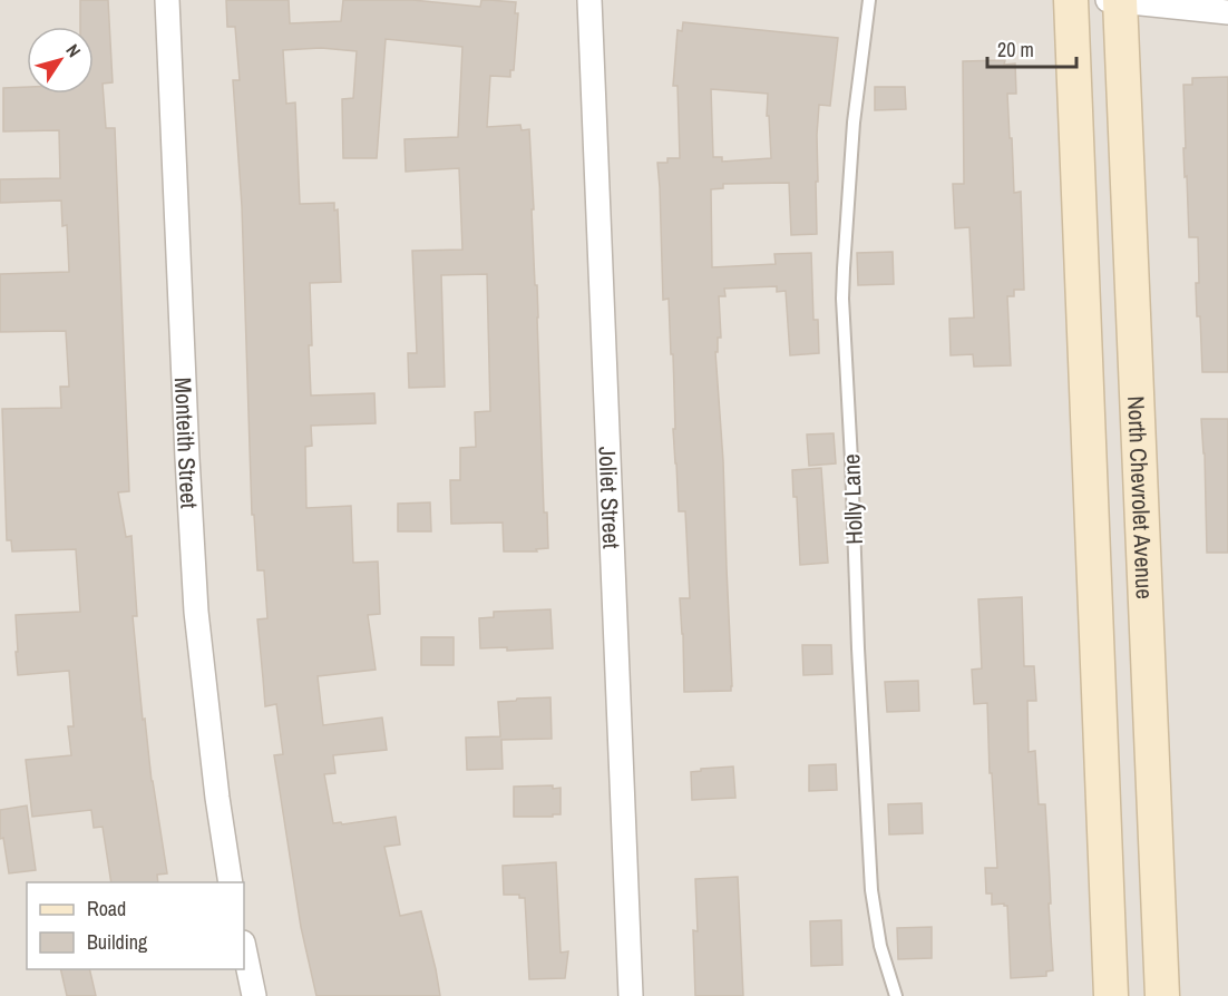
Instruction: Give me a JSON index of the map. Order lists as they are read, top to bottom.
{
  "streets": {
    "street": ["Monteith Street", "Joliet Street", "North Chevrolet Avenue"],
    "lane": ["Holly Lane"]
  },
  "legend": ["Road", "Building"],
  "scale_bar": "20 m",
  "north": "top right"
}
